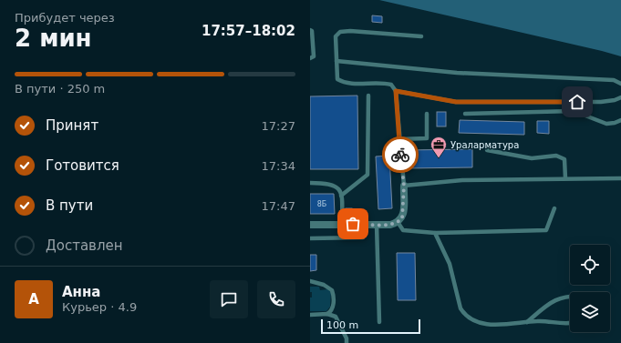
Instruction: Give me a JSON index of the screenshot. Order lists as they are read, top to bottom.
{
  "places": {
    "office": ["Ураларматура"]
  },
  "house_numbers": ["8Б"],
  "scale_bar": "100 m",
  "page": {
    "heading": ["2 мин", "Прибудет через", "17:57–18:02"],
    "panel": ["Анна", "Курьер · 4.9"],
    "bar": "В пути · 250 m",
    "list": [
      ["Принят", "17:27"],
      ["Готовится", "17:34"],
      ["В пути", "17:47"],
      "Доставлен"
    ],
    "round": "А",
    "scale": "100 m"
  }
}
